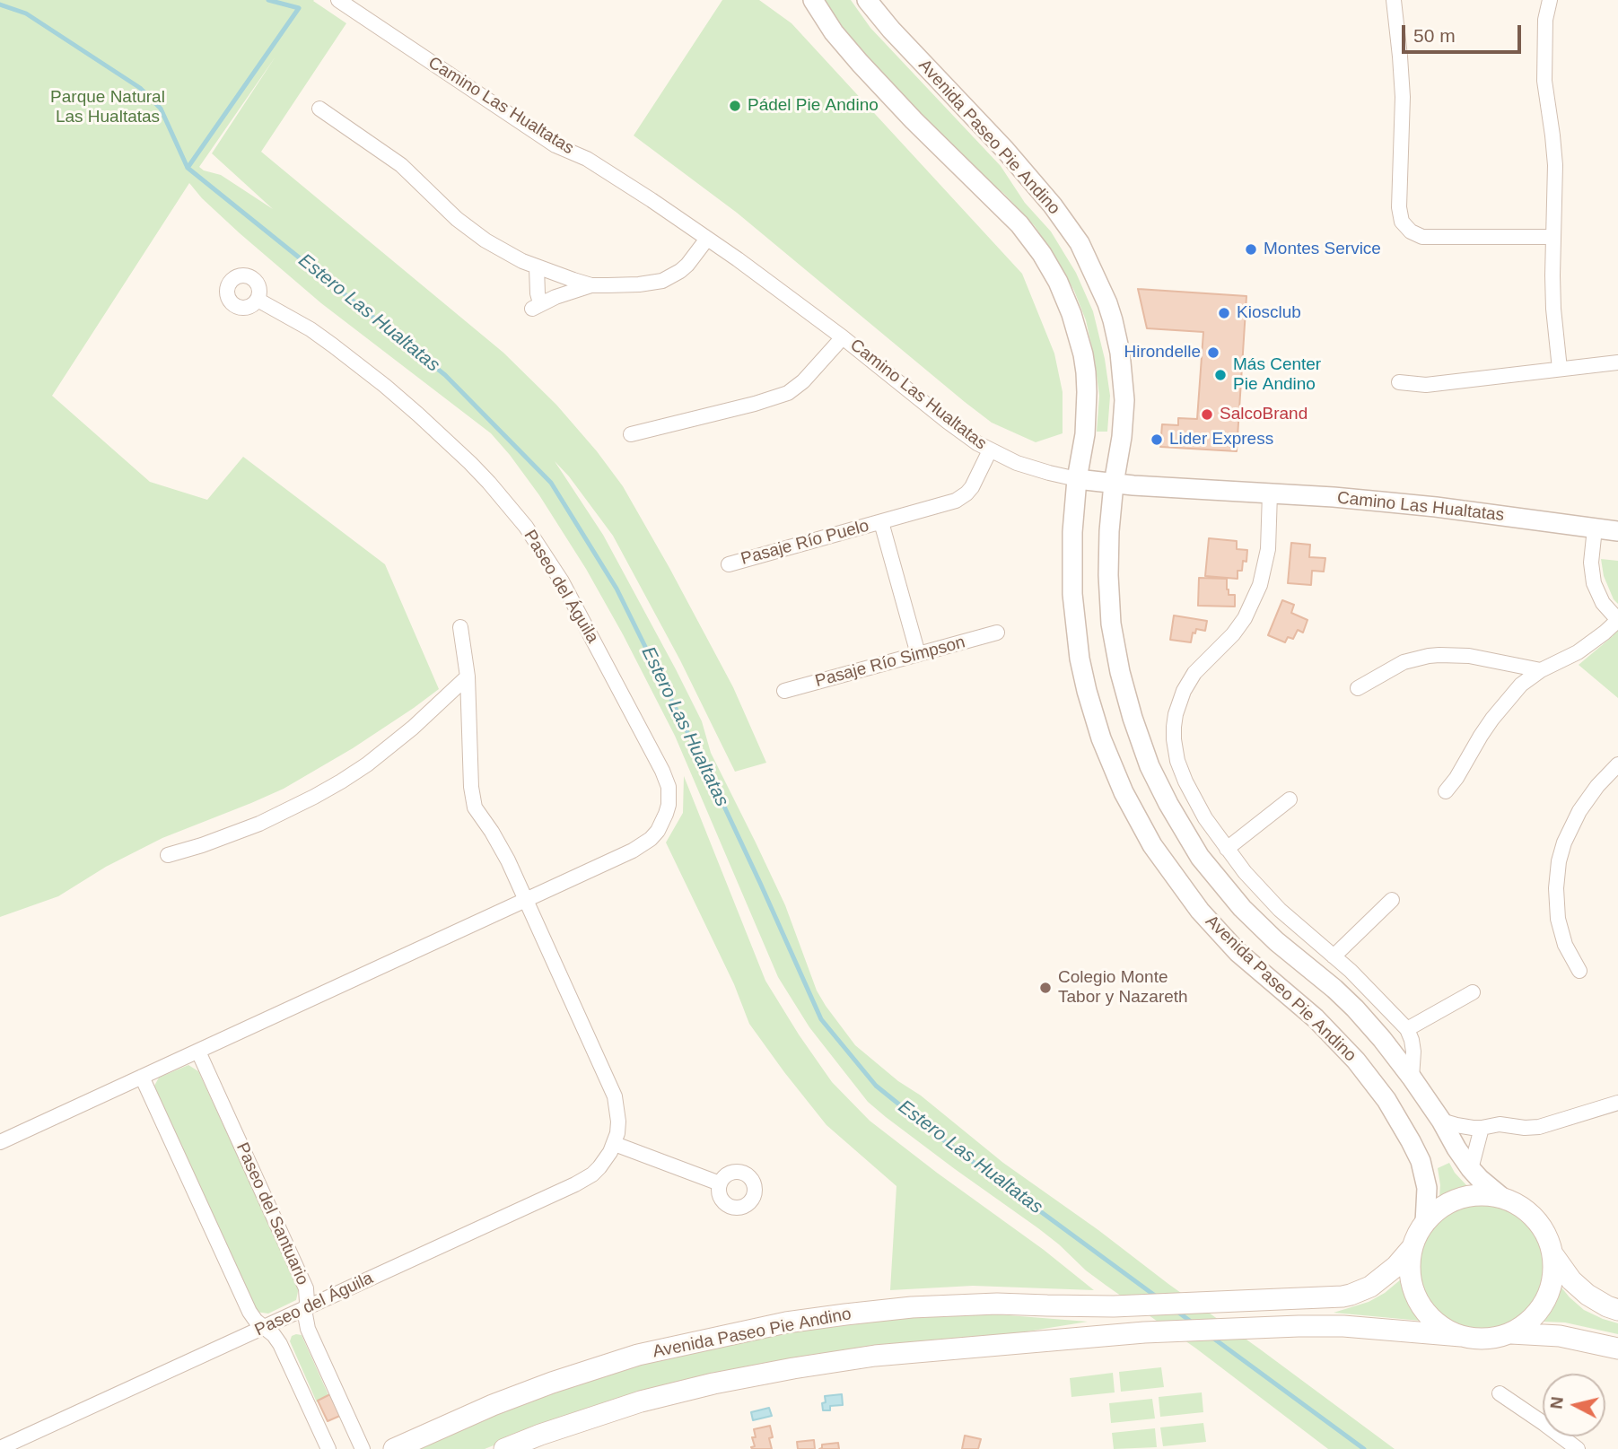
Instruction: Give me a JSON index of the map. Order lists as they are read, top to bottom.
{
  "streets": {
    "main road": ["Avenida Paseo Pie Andino"],
    "street": [
      "Camino Las Hualtatas",
      "Pasaje Río Puelo",
      "Paseo del Águila",
      "Pasaje Río Simpson",
      "Paseo del Santuario"
    ]
  },
  "crossings": [
    ["Camino Las Hualtatas", "Avenida Paseo Pie Andino"],
    ["Camino Las Hualtatas", "Pasaje Río Puelo"],
    ["Pasaje Río Puelo", "Pasaje Río Simpson"],
    ["Paseo del Águila", "Paseo del Santuario"]
  ],
  "water": ["Estero Las Hualtatas"],
  "parks": ["Parque Natural Las Hualtatas"],
  "places": [
    "Pádel Pie Andino",
    "Montes Service",
    "Kiosclub",
    "Hirondelle",
    "Más Center Pie Andino",
    "SalcoBrand",
    "Lider Express",
    "Colegio Monte Tabor y Nazareth"
  ],
  "scale_bar": "50 m",
  "north": "left"
}
